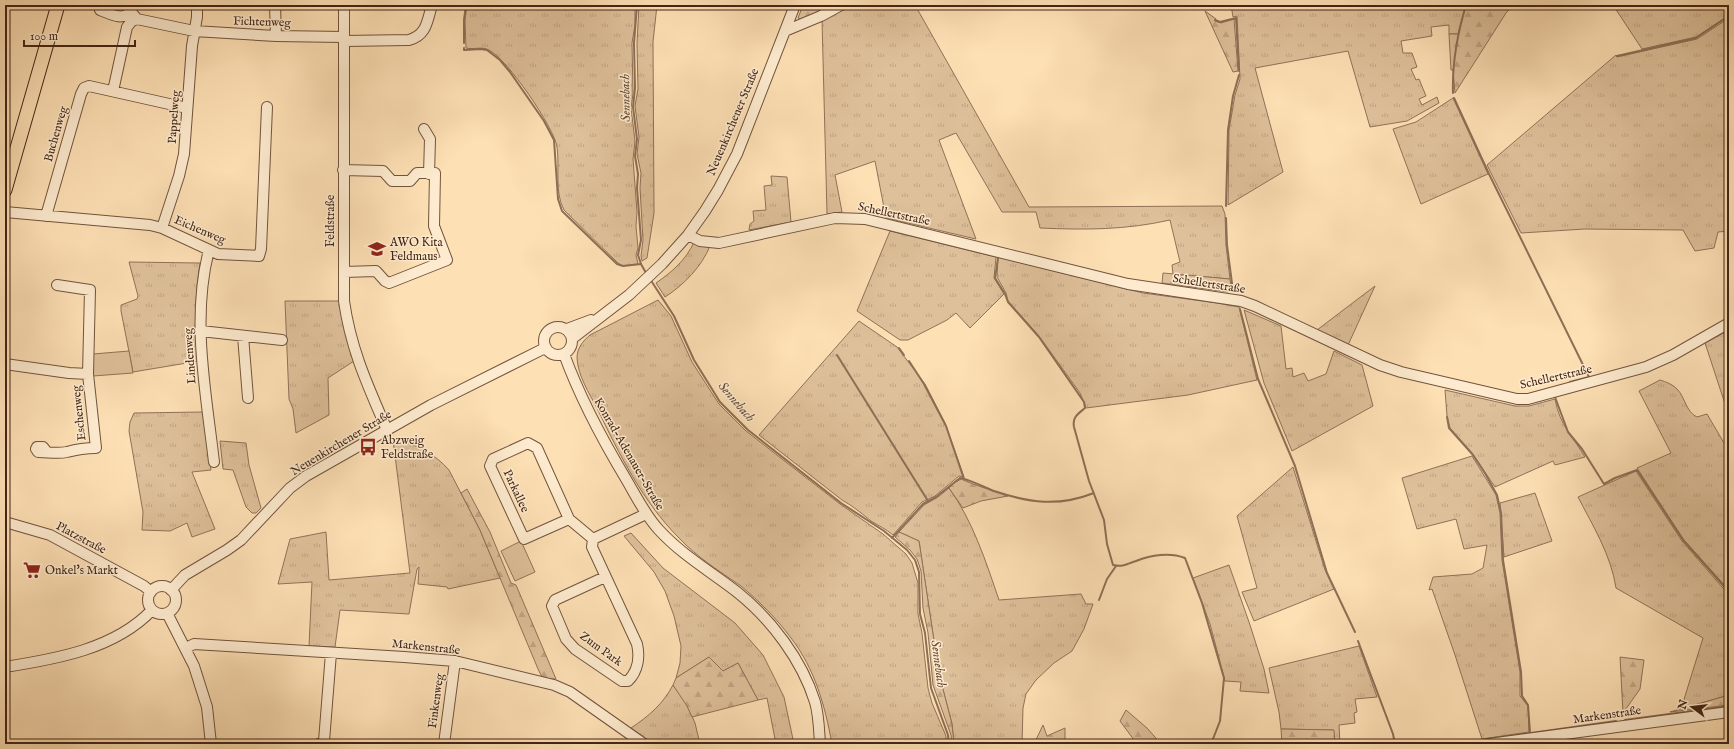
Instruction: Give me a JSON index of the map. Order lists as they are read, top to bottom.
{
  "streets": {
    "street": [
      "Fichtenweg",
      "Pappelweg",
      "Neuenkirchener Straße",
      "Buchenweg",
      "Schellertstraße",
      "Feldstraße",
      "Eichenweg",
      "Lindenweg",
      "Eschenweg",
      "Konrad-Adenauer-Straße",
      "Parkallee",
      "Platzstraße",
      "Markenstraße",
      "Zum Park",
      "Finkenweg"
    ]
  },
  "crossings": [
    ["Fichtenweg", "Pappelweg"],
    ["Fichtenweg", "Feldstraße"],
    ["Pappelweg", "Buchenweg"],
    ["Pappelweg", "Eichenweg"],
    ["Neuenkirchener Straße", "Schellertstraße"],
    ["Neuenkirchener Straße", "Feldstraße"],
    ["Neuenkirchener Straße", "Konrad-Adenauer-Straße"],
    ["Neuenkirchener Straße", "Platzstraße"],
    ["Buchenweg", "Eichenweg"],
    ["Eichenweg", "Lindenweg"],
    ["Parkallee", "Zum Park"],
    ["Markenstraße", "Finkenweg"]
  ],
  "water": ["Sennebach"],
  "places": {
    "school or university": ["AWO Kita Feldmaus"],
    "bus stop": ["Abzweig Feldstraße"],
    "supermarket": ["Onkel's Markt"]
  },
  "scale_bar": "100 m",
  "north": "left"
}
